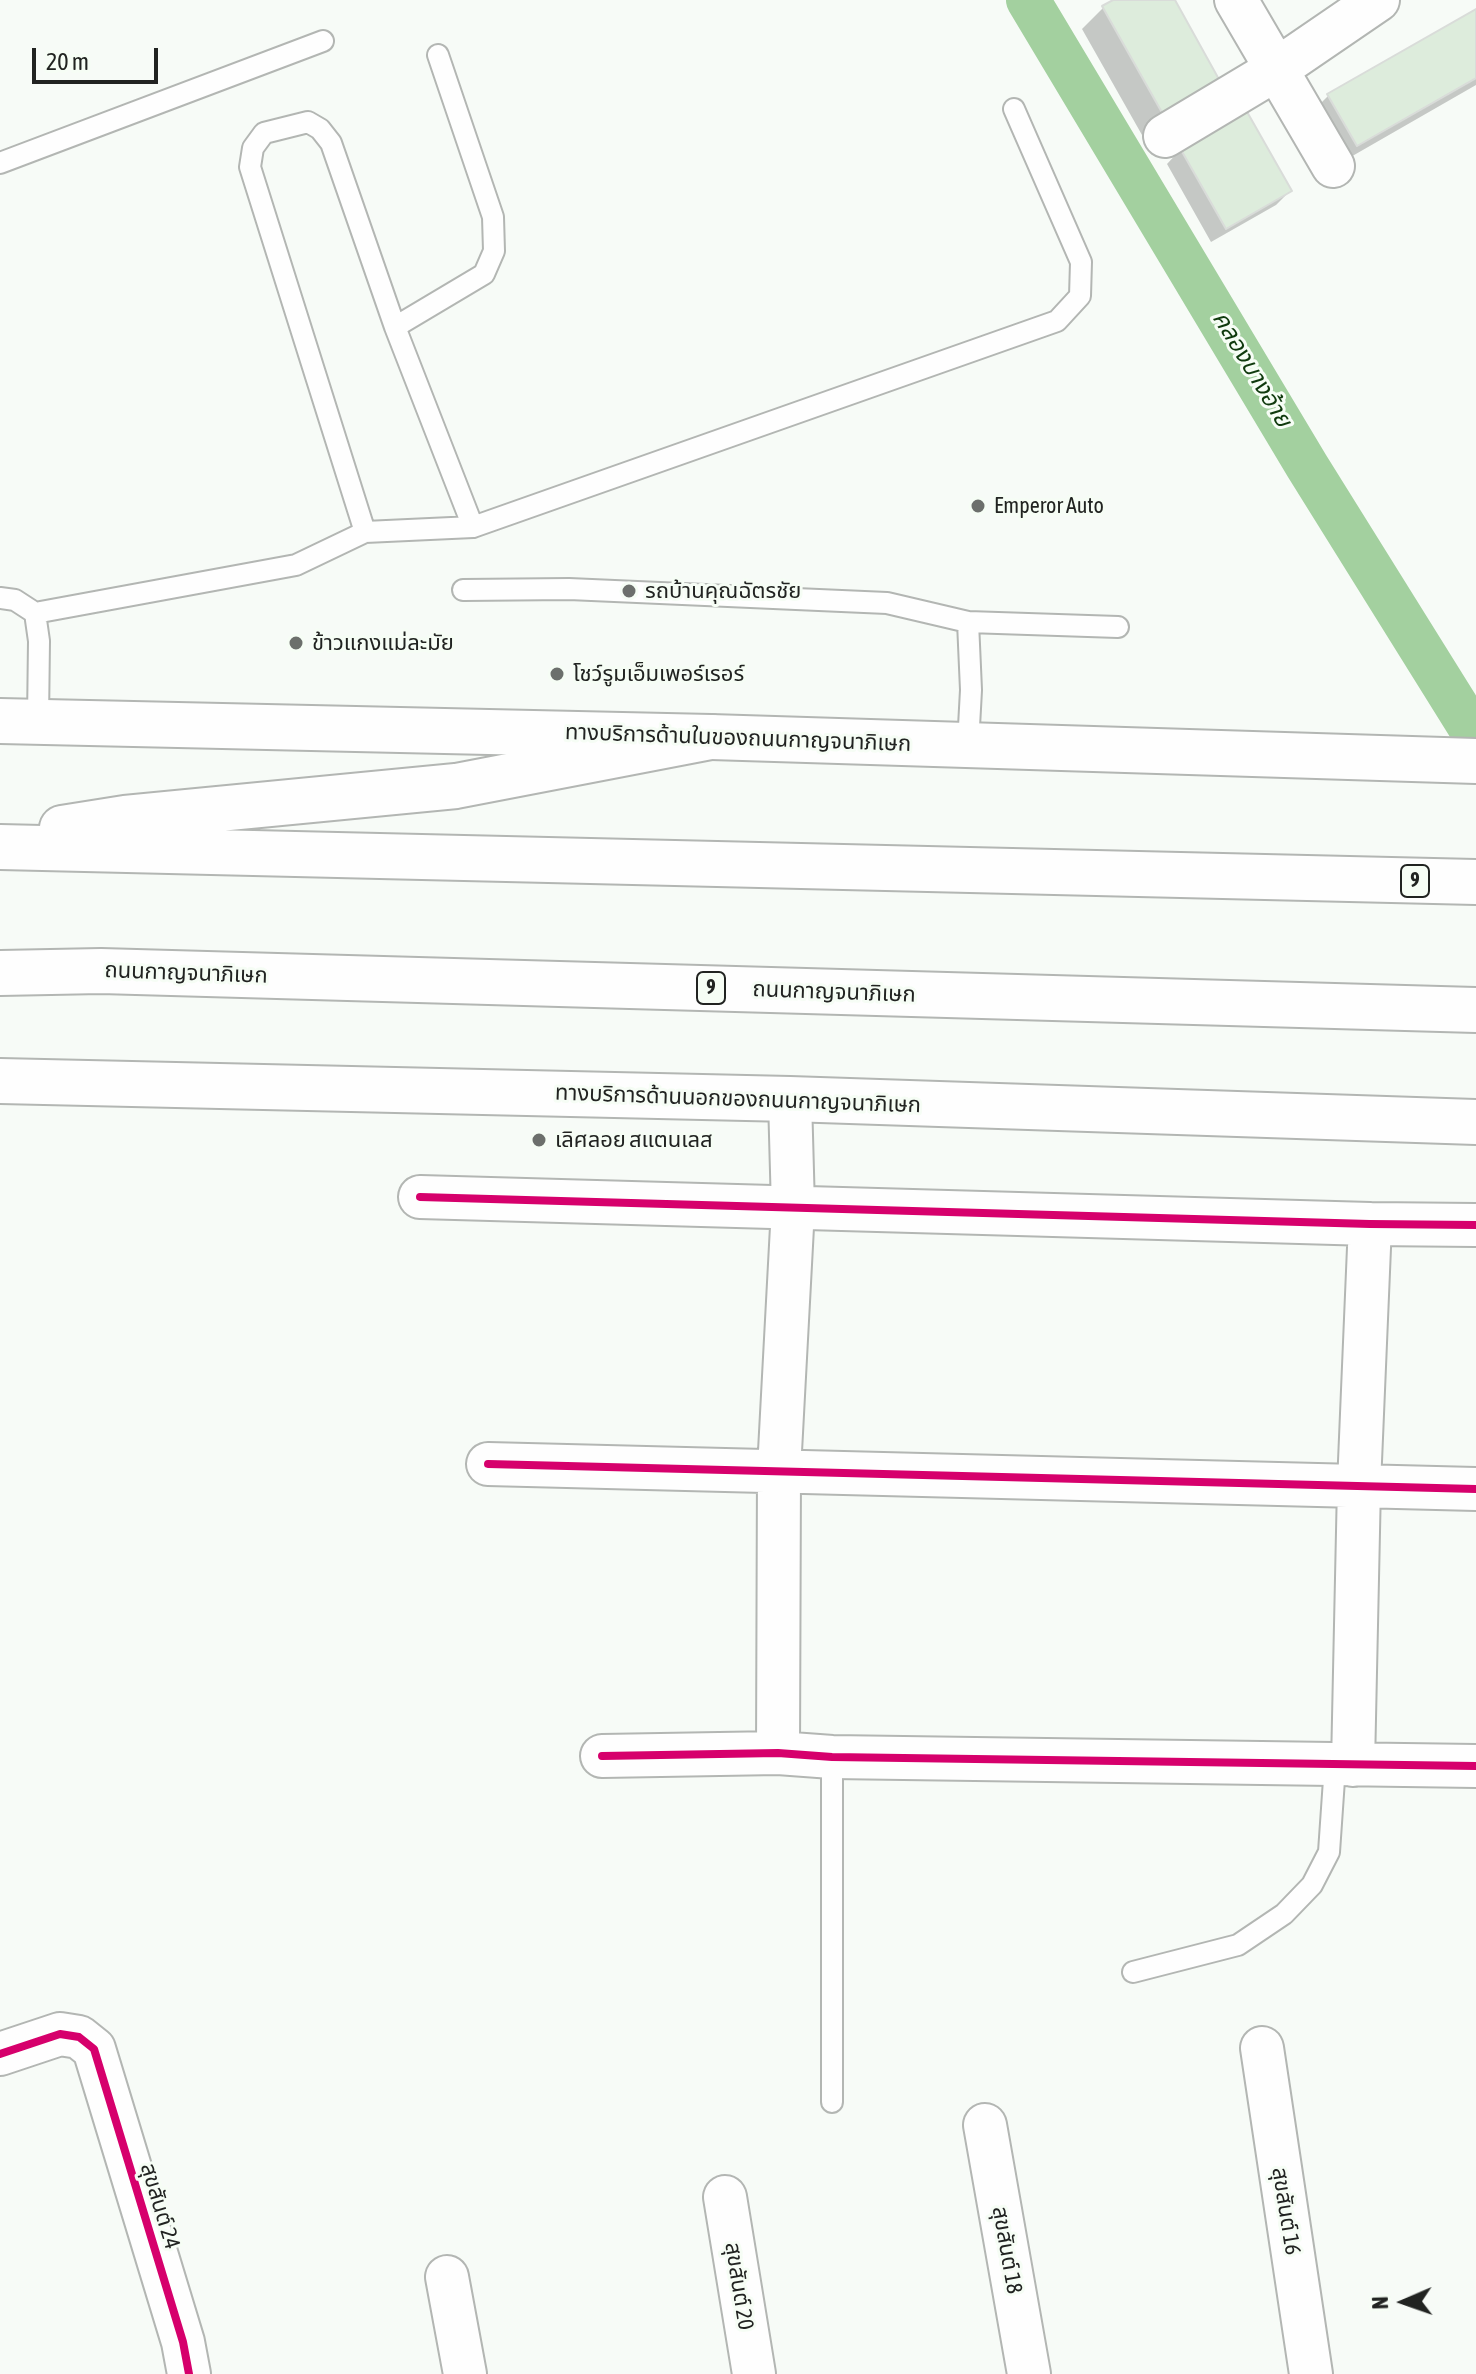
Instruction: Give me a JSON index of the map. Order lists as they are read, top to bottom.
{
  "streets": {
    "main road": [
      "ทางบริการด้านในของถนนกาญจนาภิเษก",
      "9",
      "ถนนกาญจนาภิเษก",
      "ทางบริการด้านนอกของถนนกาญจนาภิเษก"
    ],
    "street": [
      "สุขสันต์ 24",
      "สุขสันต์ 16",
      "สุขสันต์ 18",
      "สุขสันต์ 20"
    ]
  },
  "water": ["คลองบางอ้าย"],
  "places": [
    "Emperor Auto",
    "รถบ้านคุณฉัตรชัย",
    "ข้าวแกงแม่ละมัย",
    "โชว์รูมเอ็มเพอร์เรอร์",
    "เลิศลอย สแตนเลส"
  ],
  "scale_bar": "20 m",
  "north": "left"
}
